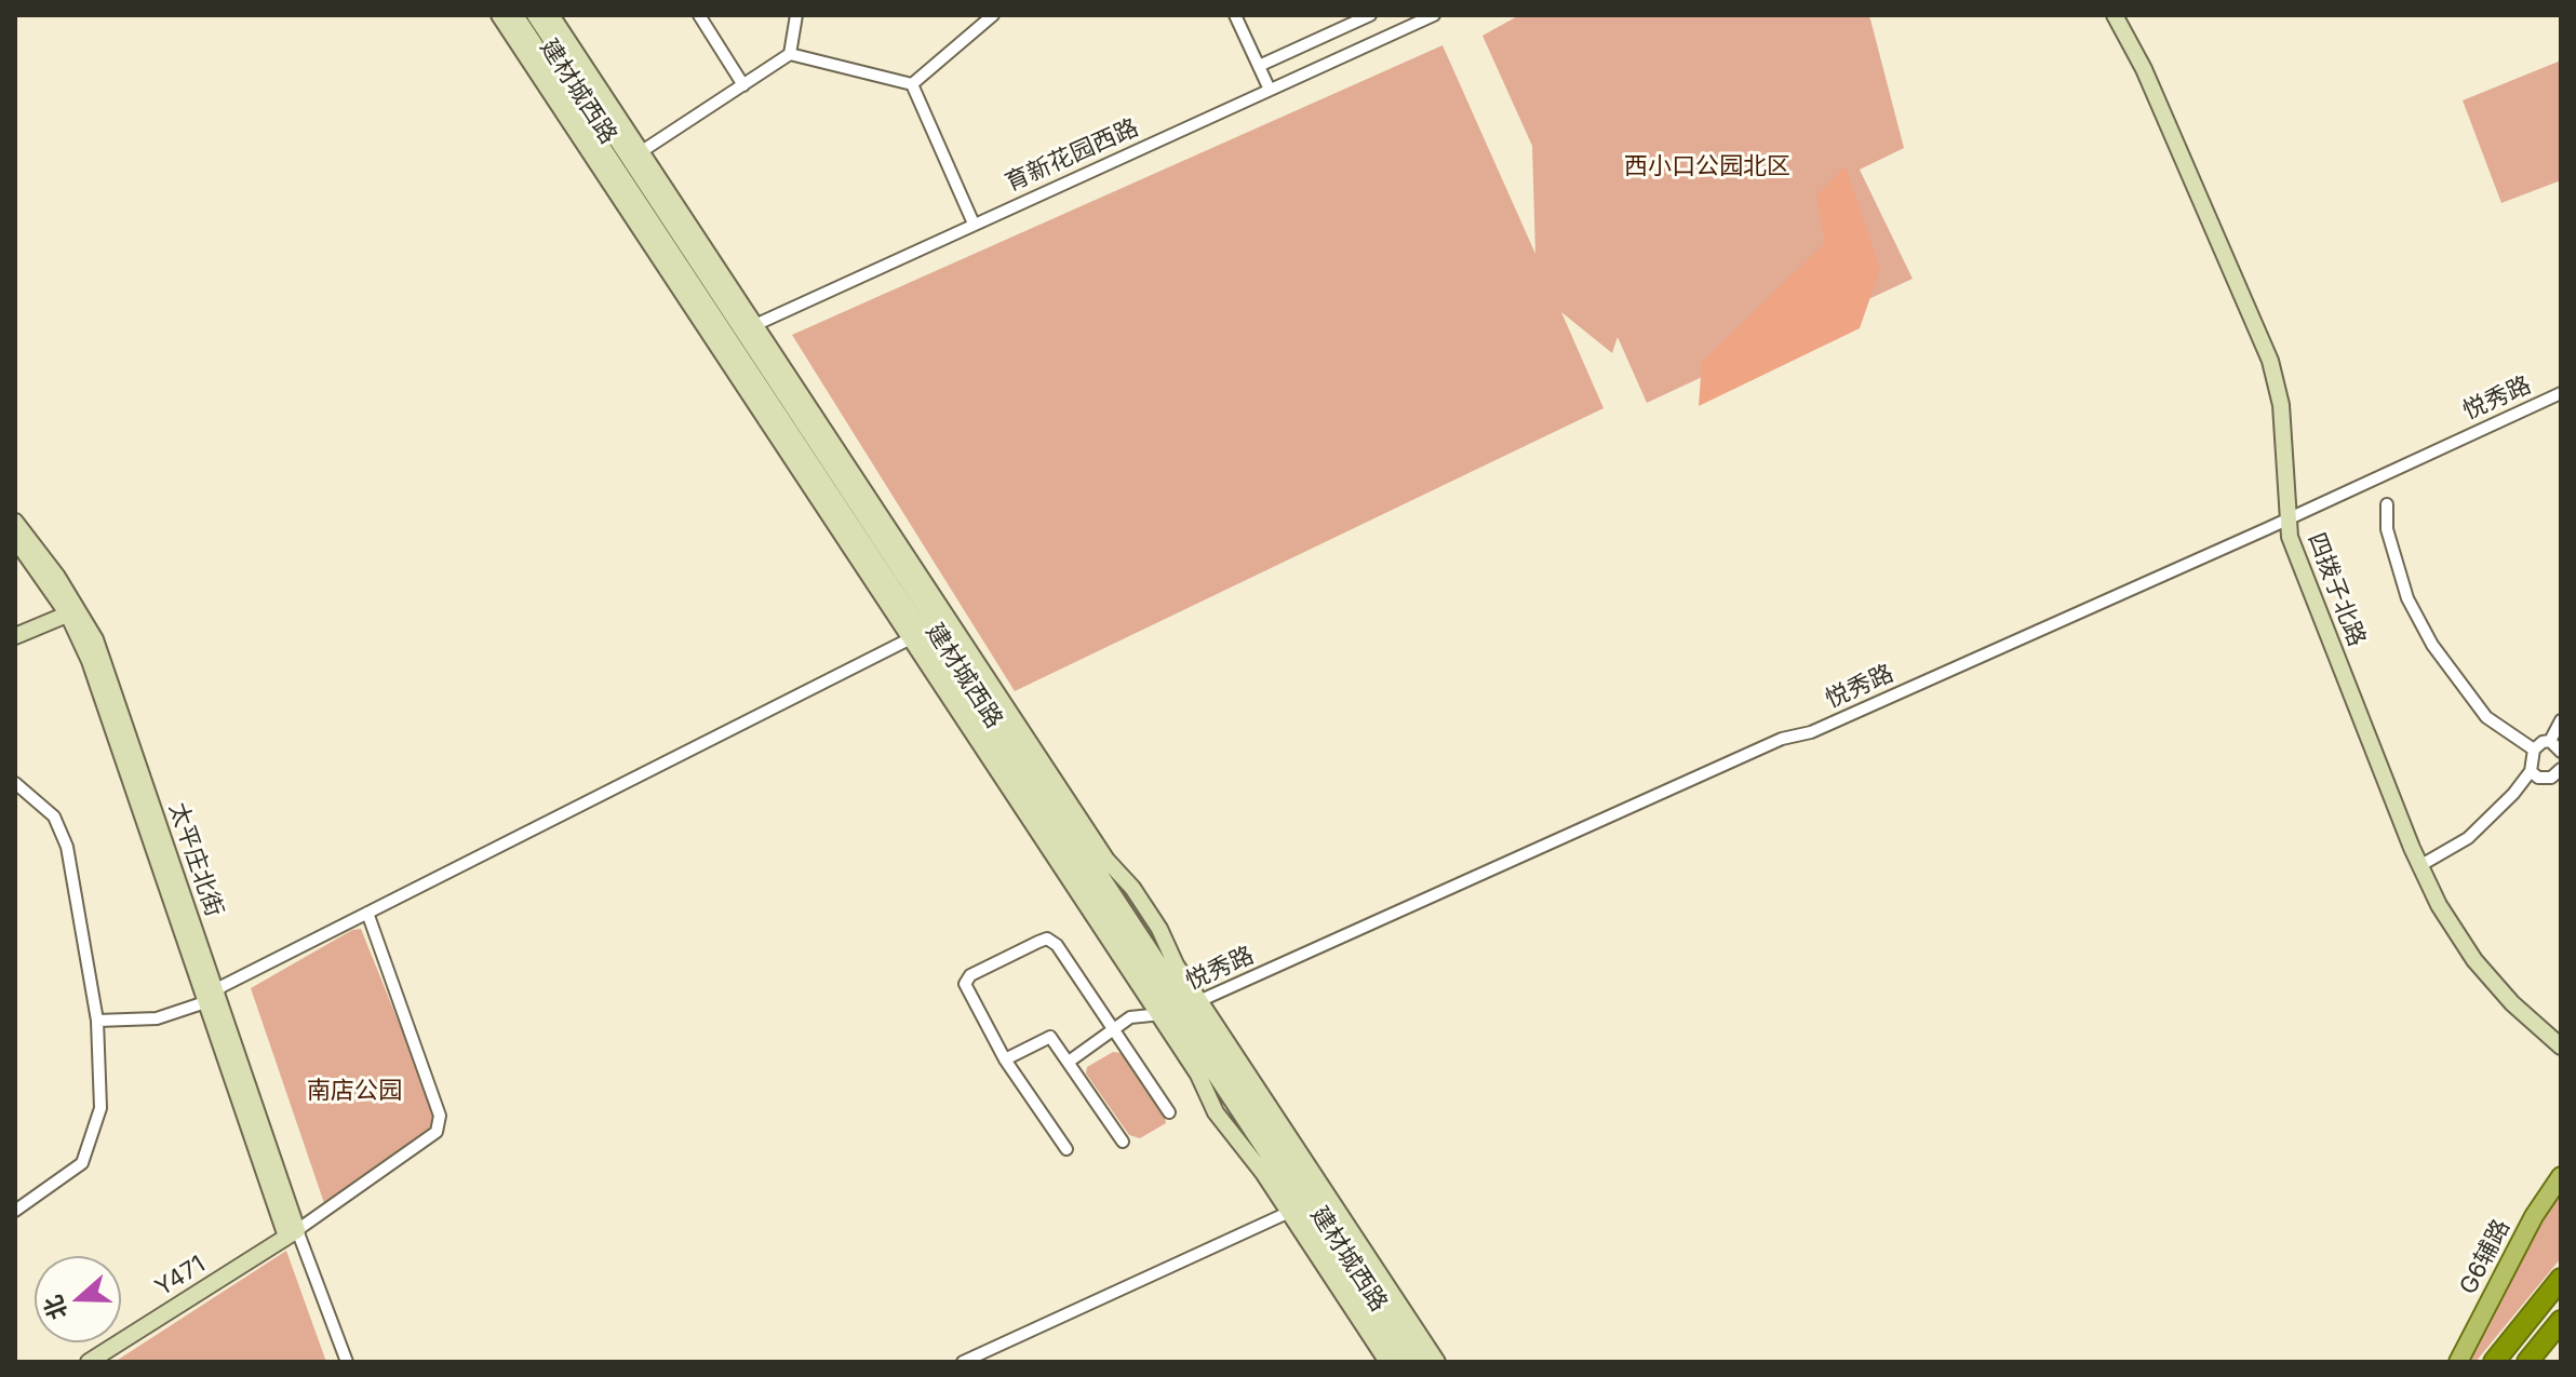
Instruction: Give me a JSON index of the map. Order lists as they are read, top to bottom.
{
  "streets": {
    "main road": ["G6辅路"],
    "street": [
      "建材城西路",
      "育新花园西路",
      "悦秀路",
      "四拨子北路",
      "太平庄北街",
      "Y471"
    ]
  },
  "crossings": [
    ["建材城西路", "育新花园西路"],
    ["建材城西路", "悦秀路"],
    ["悦秀路", "四拨子北路"],
    ["太平庄北街", "Y471"]
  ],
  "parks": ["西小口公园北区", "南店公园"],
  "north": "left"
}
